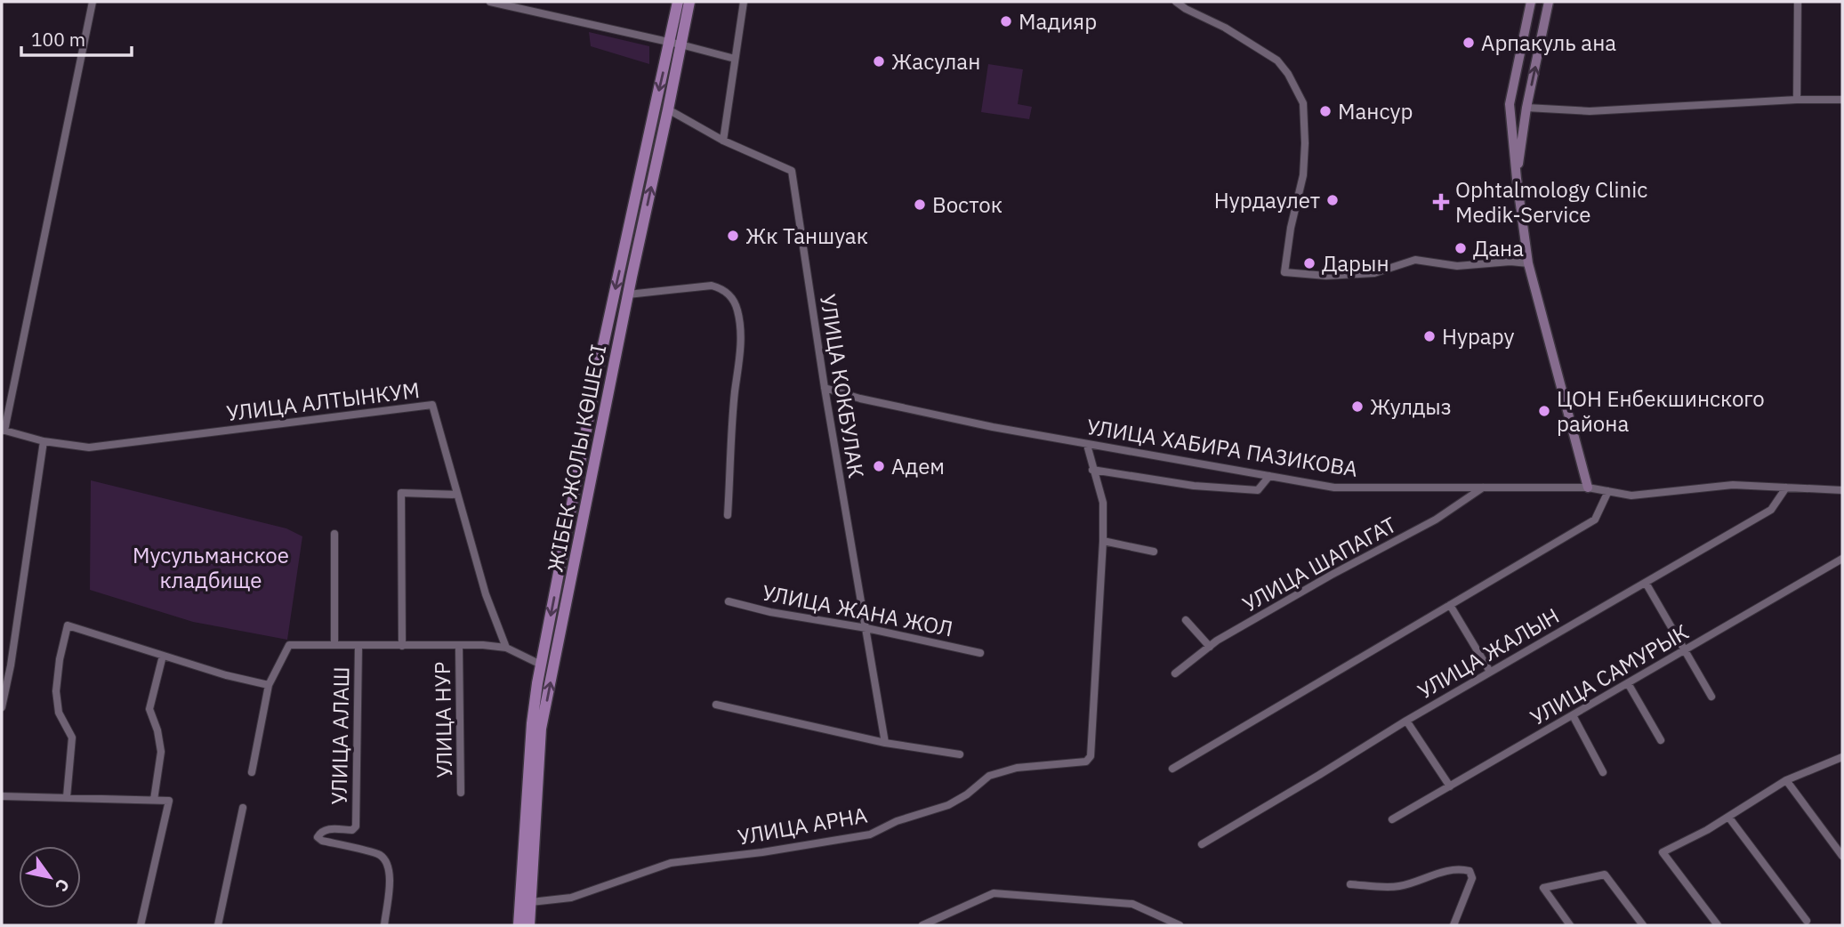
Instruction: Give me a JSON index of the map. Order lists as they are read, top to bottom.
{
  "streets": {
    "main road": ["ЖІБЕК ЖОЛЫ КӨШЕСІ"],
    "street": [
      "УЛИЦА КОКБУЛАК",
      "УЛИЦА АЛТЫНКУМ",
      "УЛИЦА ХАБИРА ПАЗИКОВА",
      "УЛИЦА ШАПАГАТ",
      "УЛИЦА ЖАНА ЖОЛ",
      "УЛИЦА ЖАЛЫН",
      "УЛИЦА САМУРЫК",
      "УЛИЦА НУР",
      "УЛИЦА АЛАШ",
      "УЛИЦА АРНА"
    ]
  },
  "crossings": [
    ["УЛИЦА КОКБУЛАК", "УЛИЦА ХАБИРА ПАЗИКОВА"],
    ["УЛИЦА КОКБУЛАК", "ЖІБЕК ЖОЛЫ КӨШЕСІ"],
    ["УЛИЦА КОКБУЛАК", "УЛИЦА ЖАНА ЖОЛ"],
    ["УЛИЦА ХАБИРА ПАЗИКОВА", "УЛИЦА ШАПАГАТ"],
    ["УЛИЦА ХАБИРА ПАЗИКОВА", "УЛИЦА ЖАЛЫН"],
    ["УЛИЦА ХАБИРА ПАЗИКОВА", "УЛИЦА АРНА"],
    ["ЖІБЕК ЖОЛЫ КӨШЕСІ", "УЛИЦА АРНА"]
  ],
  "parks": ["Мусульманское кладбище"],
  "places": {
    "other": [
      "Мадияр",
      "Арпакуль ана",
      "Жасулан",
      "Мансур",
      "Нурдаулет",
      "Восток",
      "Жк Таншуак",
      "Дана",
      "Дарын",
      "Нурару",
      "Жулдыз",
      "ЦОН Енбекшинского района",
      "Адем"
    ],
    "health": ["Ophtalmology Clinic Medik-Service"]
  },
  "scale_bar": "100 m",
  "north": "bottom right"
}
